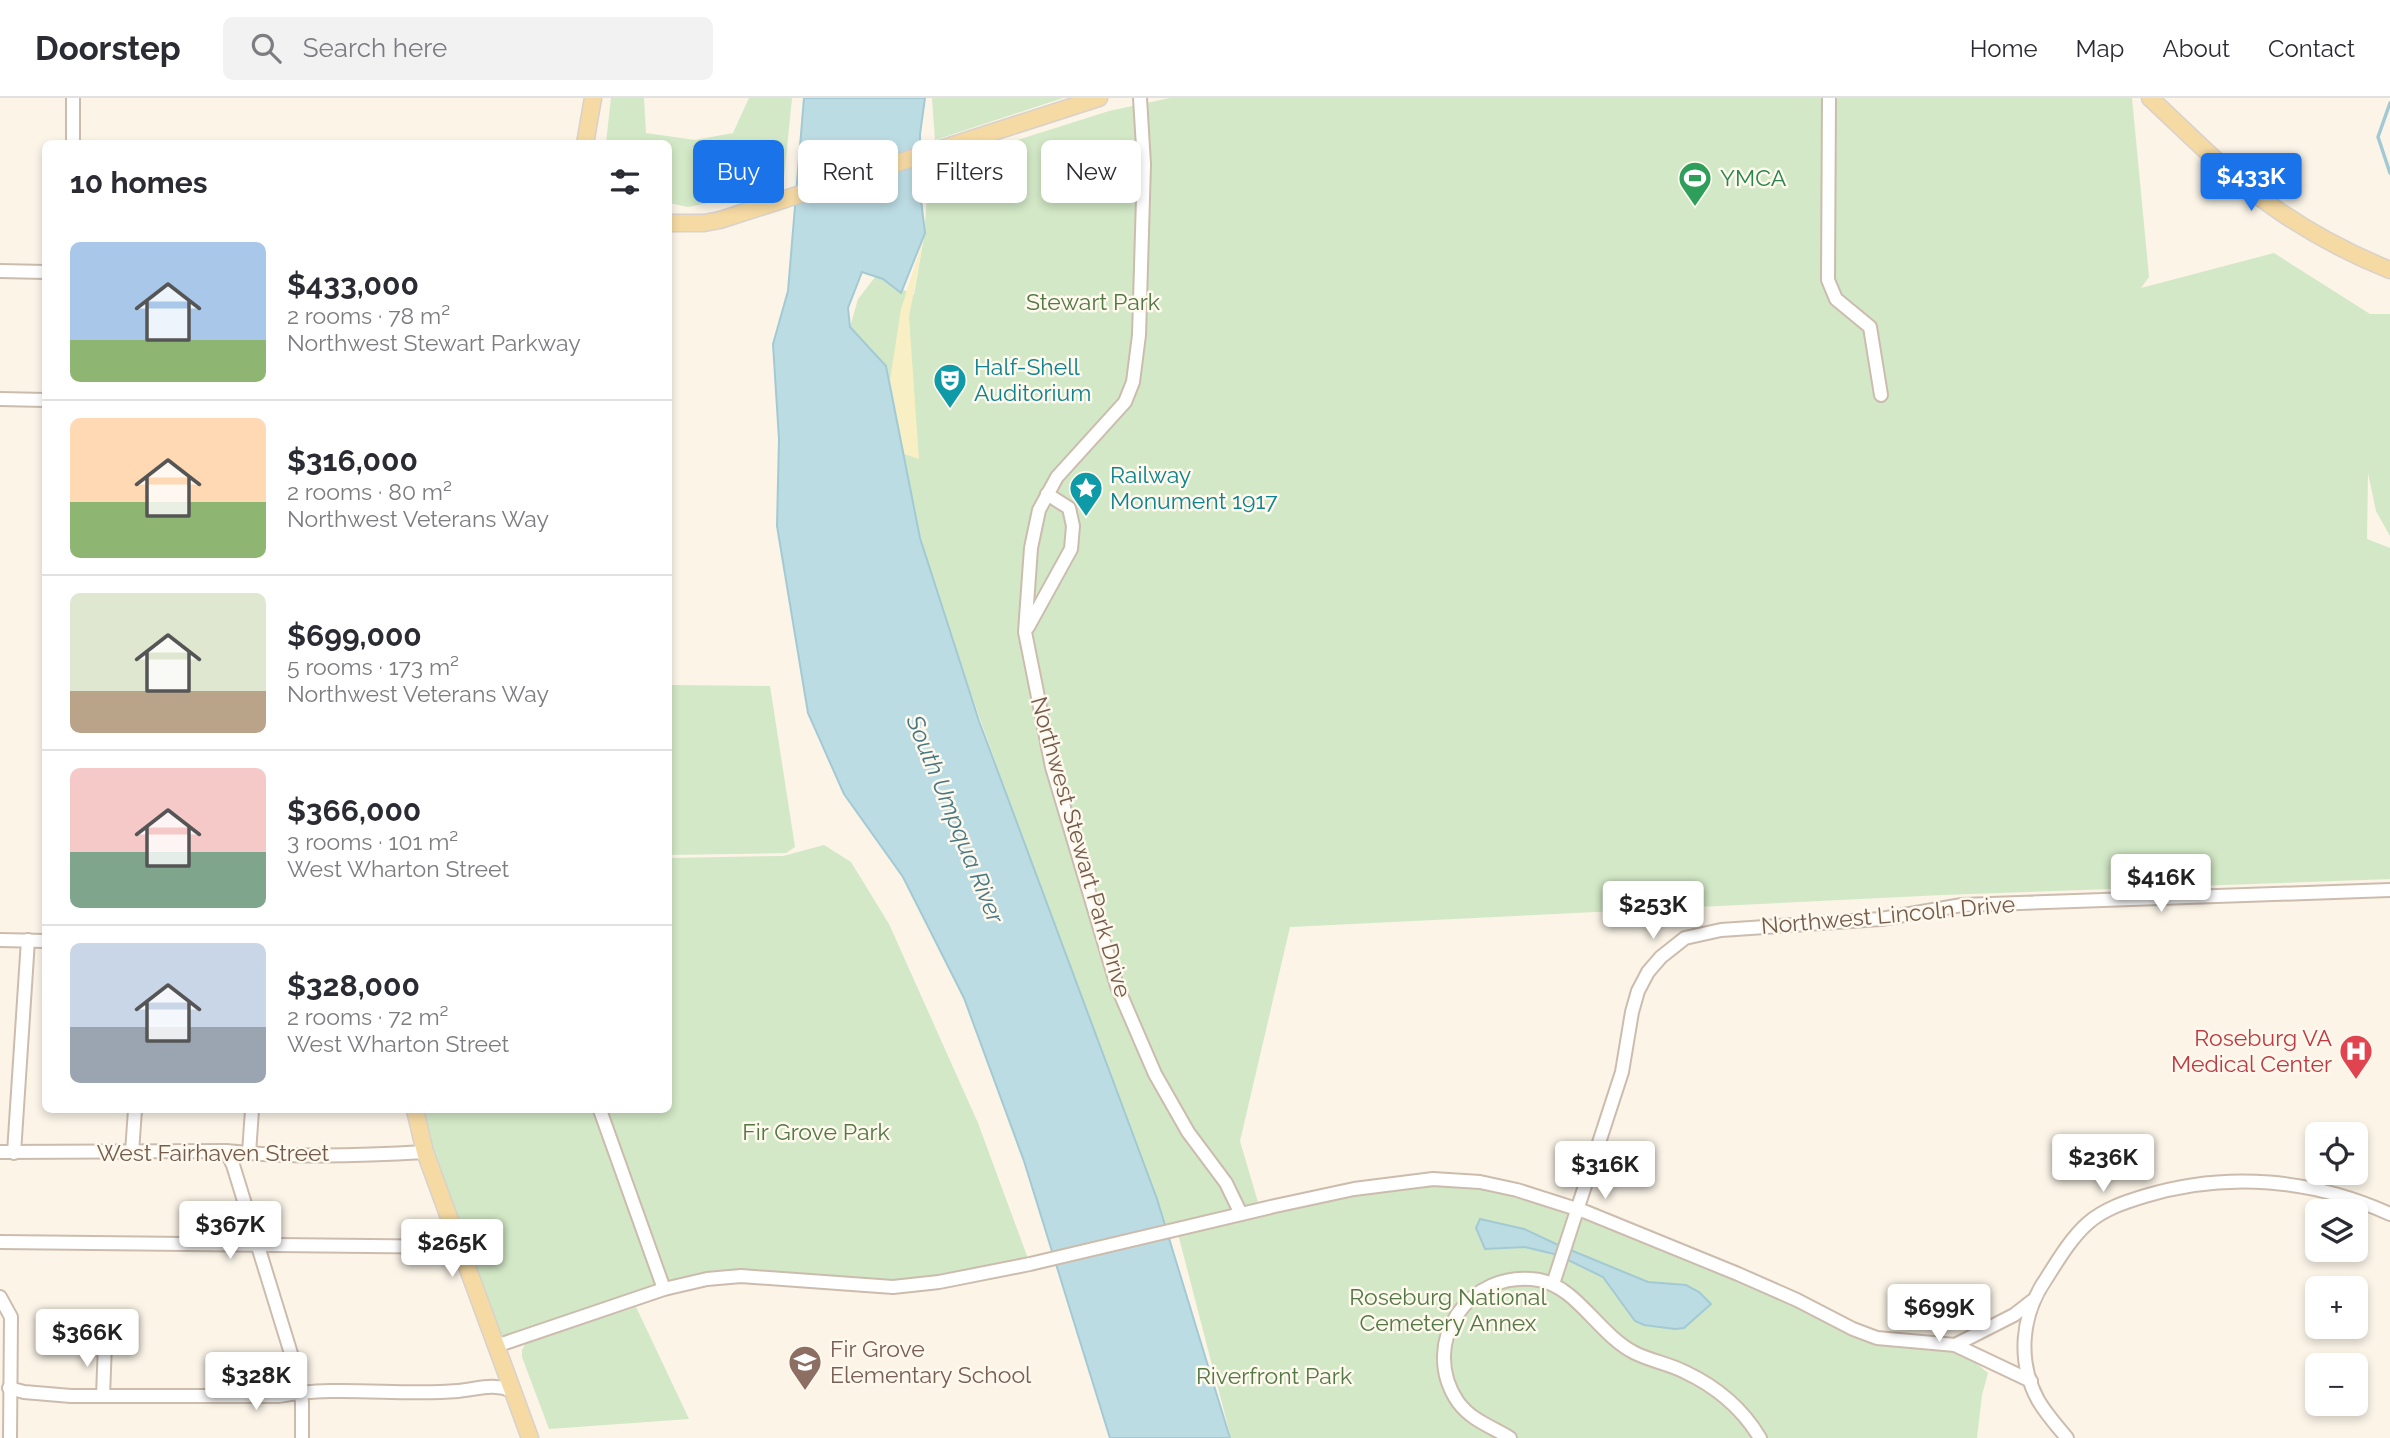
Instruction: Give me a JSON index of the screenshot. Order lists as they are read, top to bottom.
{
  "streets": {
    "street": ["Northwest Stewart Park Drive", "Northwest Lincoln Drive", "West Fairhaven Street"]
  },
  "water": ["South Umpqua River"],
  "parks": [
    "Stewart Park",
    "Fir Grove Park",
    "Roseburg National Cemetery Annex",
    "Riverfront Park"
  ],
  "places": {
    "sports": ["YMCA"],
    "theatre": ["Half-Shell Auditorium"],
    "place": ["Railway Monument 1917"],
    "hospital": ["Roseburg VA Medical Center"],
    "school or university": ["Fir Grove Elementary School"]
  },
  "page": {
    "header": "Doorstep",
    "search": "Search here",
    "nav": [
      "Home",
      "Map",
      "About",
      "Contact"
    ],
    "chip": [
      "Buy",
      "Rent",
      "Filters",
      "New"
    ],
    "heading": "10 homes",
    "price": [
      "$433K",
      "$416K",
      "$253K",
      "$236K",
      "$316K",
      "$367K",
      "$265K",
      "$699K",
      "$366K",
      "$328K"
    ],
    "list": [
      {
        "name": "$433,000",
        "note": "2 rooms · 78 m² · Northwest Stewart Parkway"
      },
      {
        "name": "$316,000",
        "note": "2 rooms · 80 m² · Northwest Veterans Way"
      },
      {
        "name": "$699,000",
        "note": "5 rooms · 173 m² · Northwest Veterans Way"
      },
      {
        "name": "$366,000",
        "note": "3 rooms · 101 m² · West Wharton Street"
      },
      {
        "name": "$328,000",
        "note": "2 rooms · 72 m² · West Wharton Street"
      }
    ],
    "map_buttons": ["+", "−"]
  }
}
